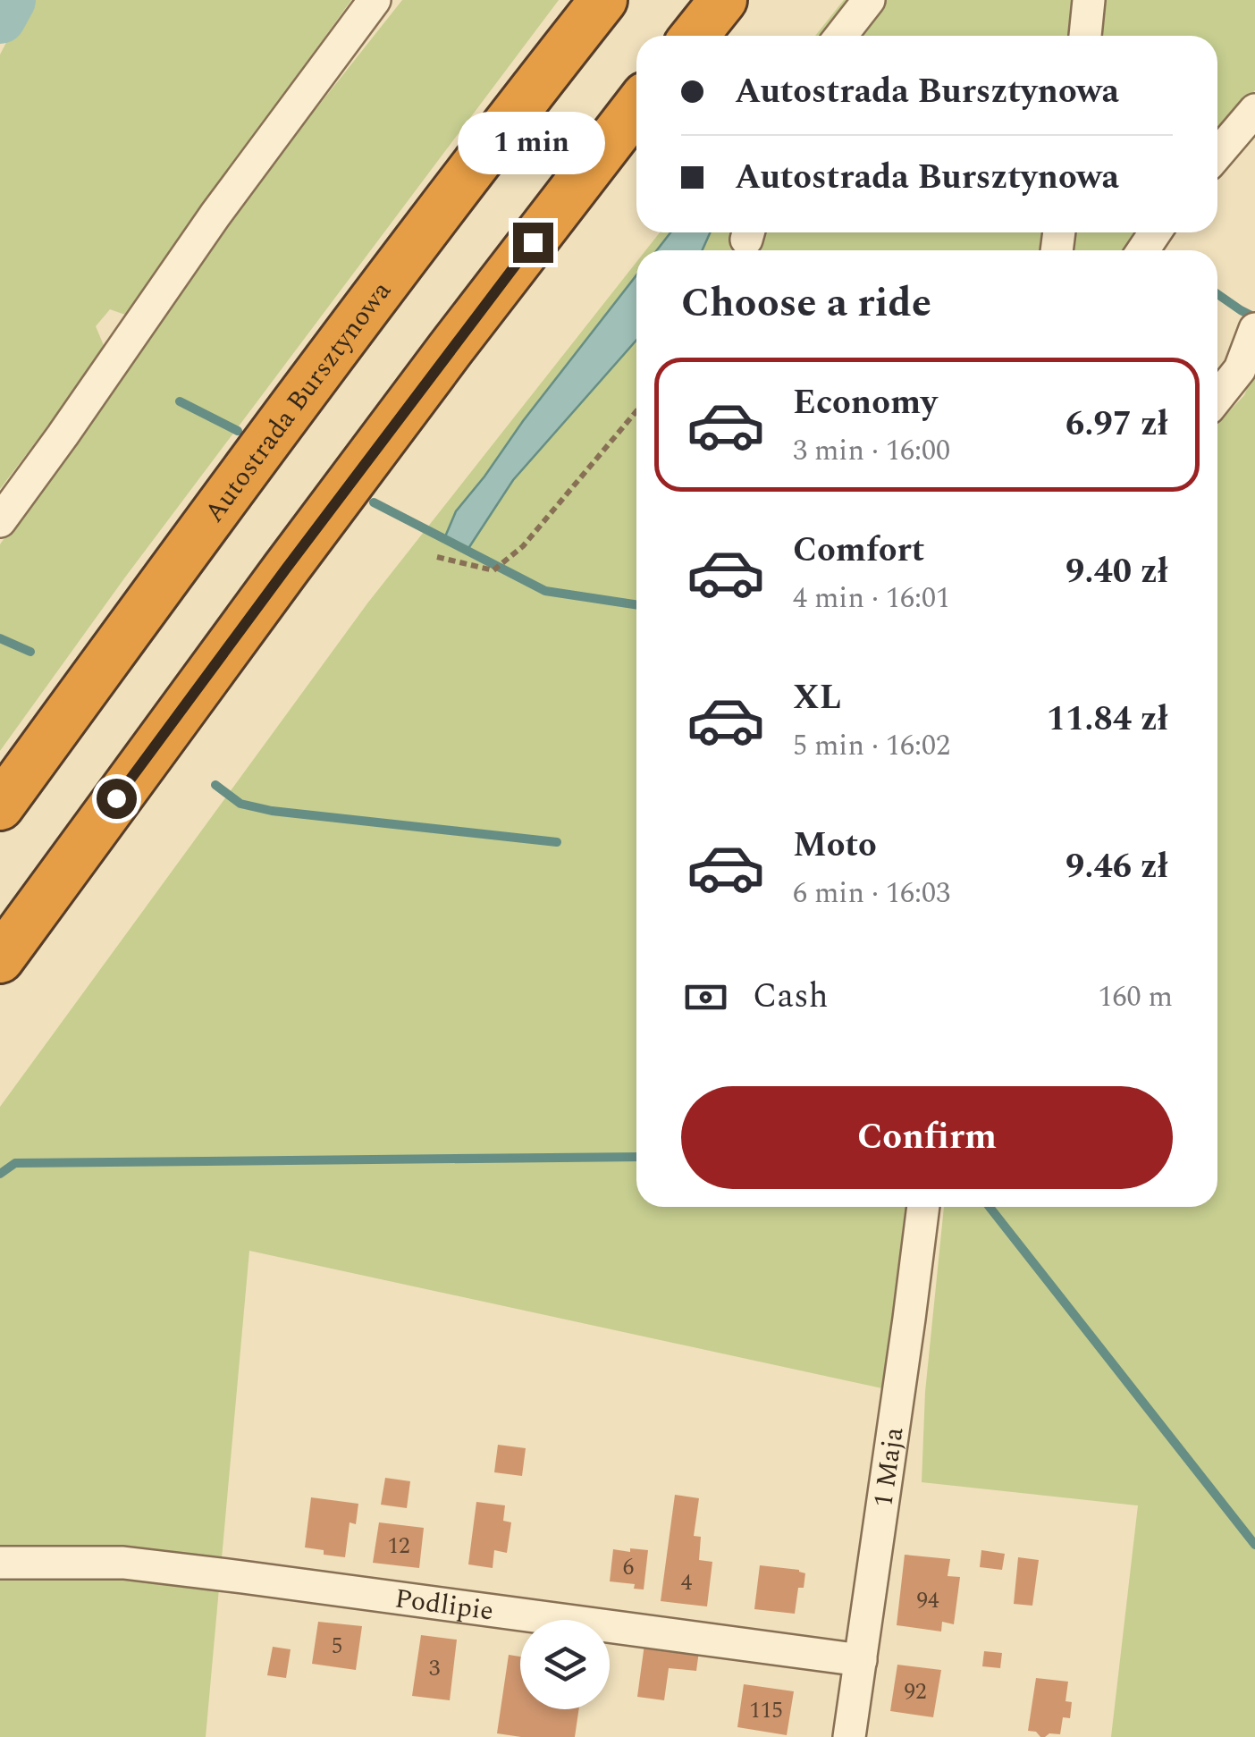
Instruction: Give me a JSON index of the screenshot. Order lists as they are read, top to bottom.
{
  "streets": {
    "highway": ["Autostrada Bursztynowa"],
    "street": ["1 Maja", "Podlipie"]
  },
  "crossings": [
    ["1 Maja", "Podlipie"]
  ],
  "house_numbers": [
    "12",
    "6",
    "4",
    "94",
    "5",
    "3",
    "92",
    "115"
  ],
  "page": {
    "banner": ["Autostrada Bursztynowa", "Autostrada Bursztynowa"],
    "bubble": "1 min",
    "heading": "Choose a ride",
    "list": [
      {
        "name": "Economy",
        "note": "3 min · 16:00",
        "value": "6.97 zł"
      },
      {
        "name": "Comfort",
        "note": "4 min · 16:01",
        "value": "9.40 zł"
      },
      {
        "name": "XL",
        "note": "5 min · 16:02",
        "value": "11.84 zł"
      },
      {
        "name": "Moto",
        "note": "6 min · 16:03",
        "value": "9.46 zł"
      }
    ],
    "pay": ["Cash", "160 m"],
    "buttons": "Confirm"
  }
}
